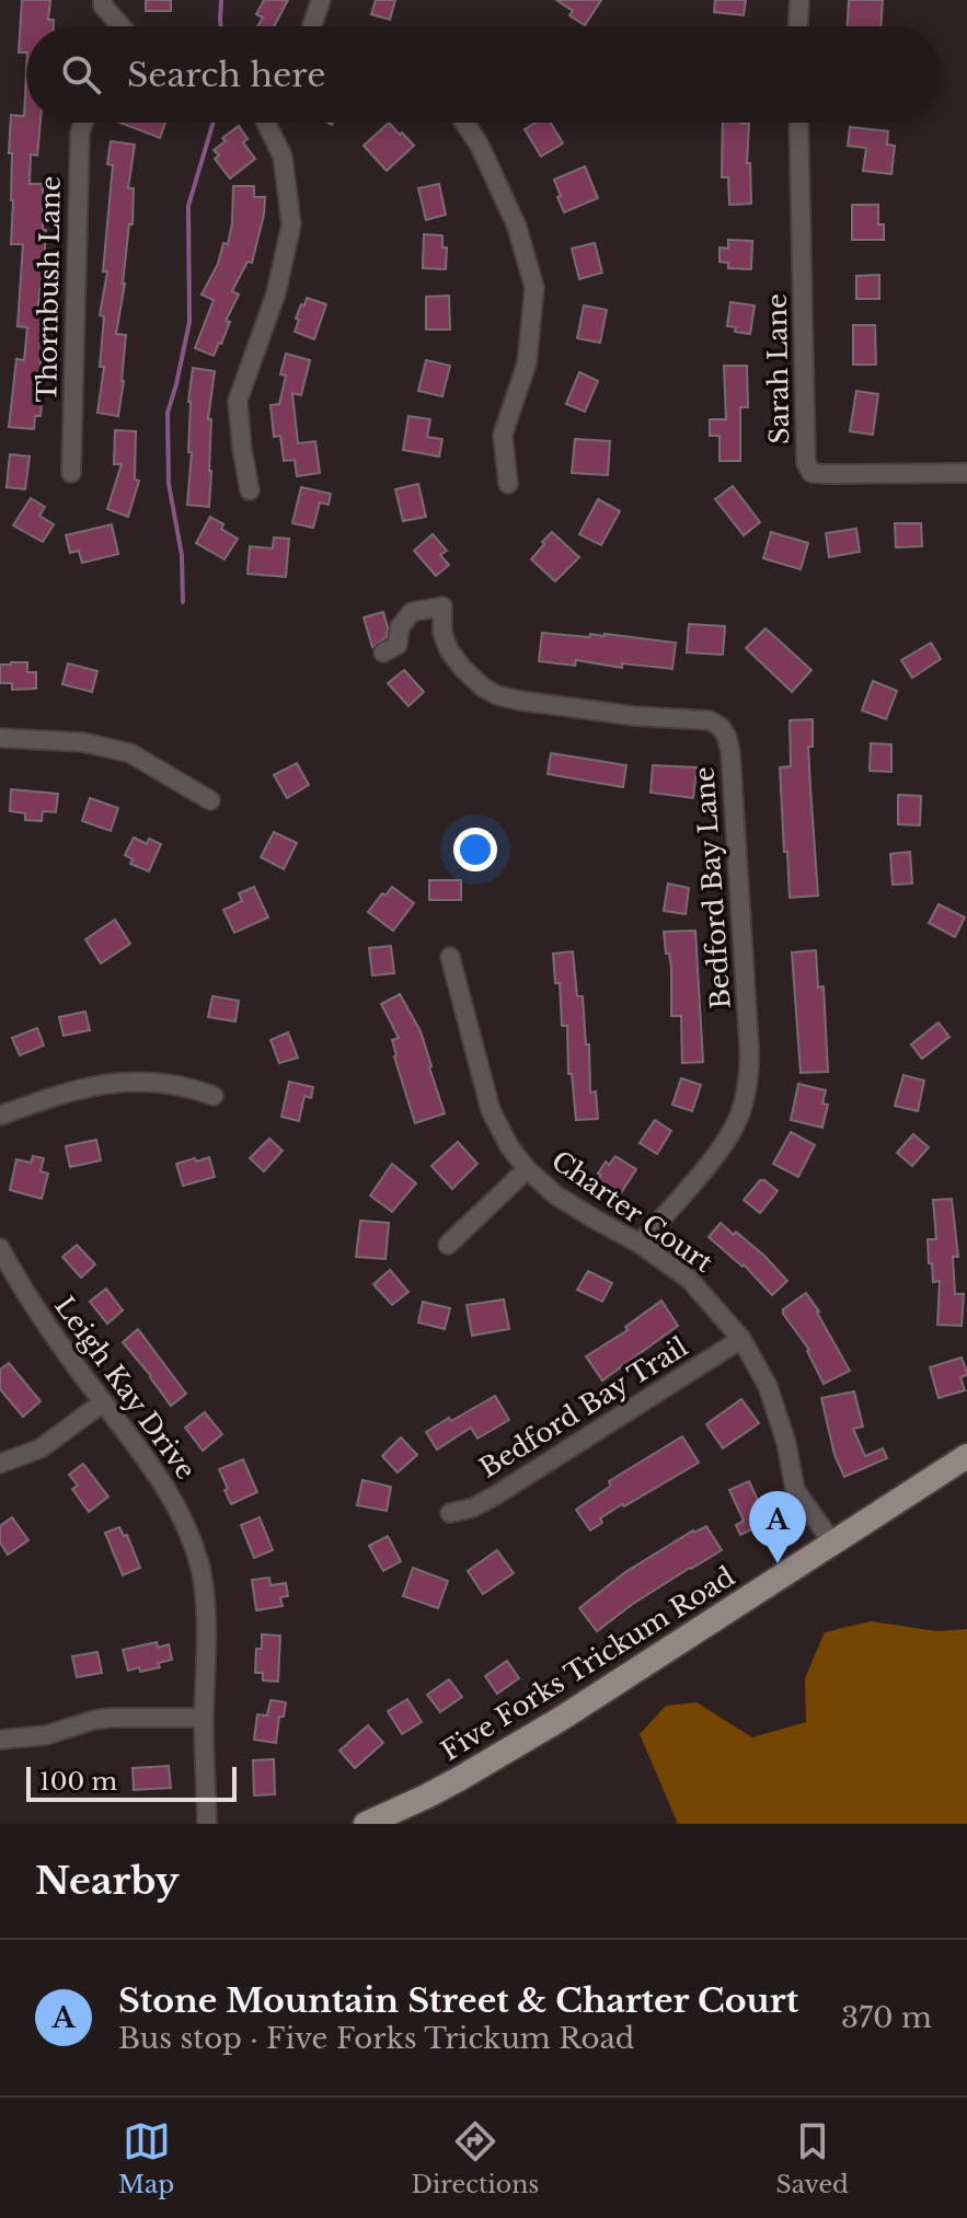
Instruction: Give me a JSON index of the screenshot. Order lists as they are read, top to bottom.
{
  "streets": {
    "main road": ["Five Forks Trickum Road"],
    "street": [
      "Thornbush Lane",
      "Sarah Lane",
      "Bedford Bay Lane",
      "Charter Court",
      "Leigh Kay Drive",
      "Bedford Bay Trail"
    ]
  },
  "crossings": [
    ["Bedford Bay Lane", "Charter Court"],
    ["Charter Court", "Bedford Bay Trail"],
    ["Charter Court", "Five Forks Trickum Road"]
  ],
  "scale_bar": "100 m",
  "page": {
    "search": "Search here",
    "pins": "A",
    "scale": "100 m",
    "heading": "Nearby",
    "list": [
      {
        "mark": "A",
        "name": "Stone Mountain Street & Charter Court",
        "note": "Bus stop · Five Forks Trickum Road",
        "value": "370 m"
      }
    ],
    "nav": ["Map", "Directions", "Saved"]
  }
}
